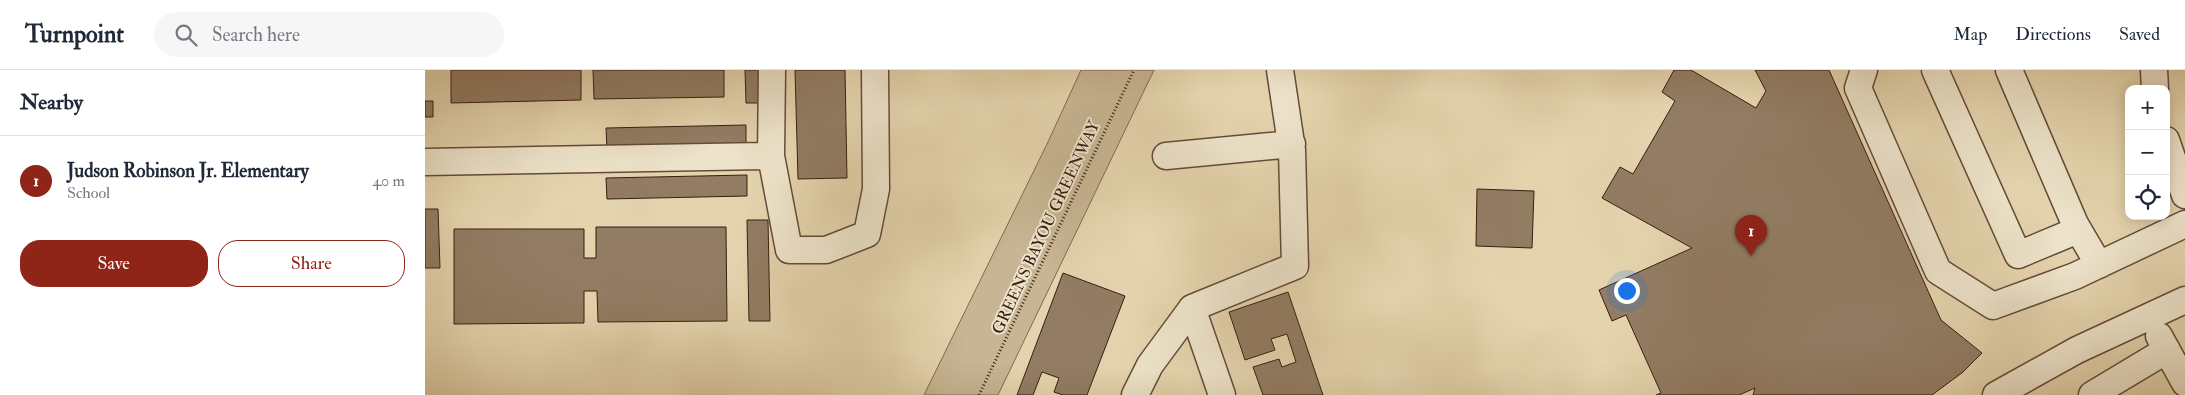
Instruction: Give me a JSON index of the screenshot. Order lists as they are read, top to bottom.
{
  "streets": {
    "path": ["GREENS BAYOU GREENWAY"]
  },
  "page": {
    "header": "Turnpoint",
    "search": "Search here",
    "nav": ["Map", "Directions", "Saved"],
    "heading": "Nearby",
    "map_buttons": ["+", "−"],
    "list": [
      {
        "mark": "1",
        "name": "Judson Robinson Jr. Elementary",
        "note": "School",
        "value": "40 m"
      }
    ],
    "pins": "1",
    "buttons": ["Save", "Share"]
  }
}
